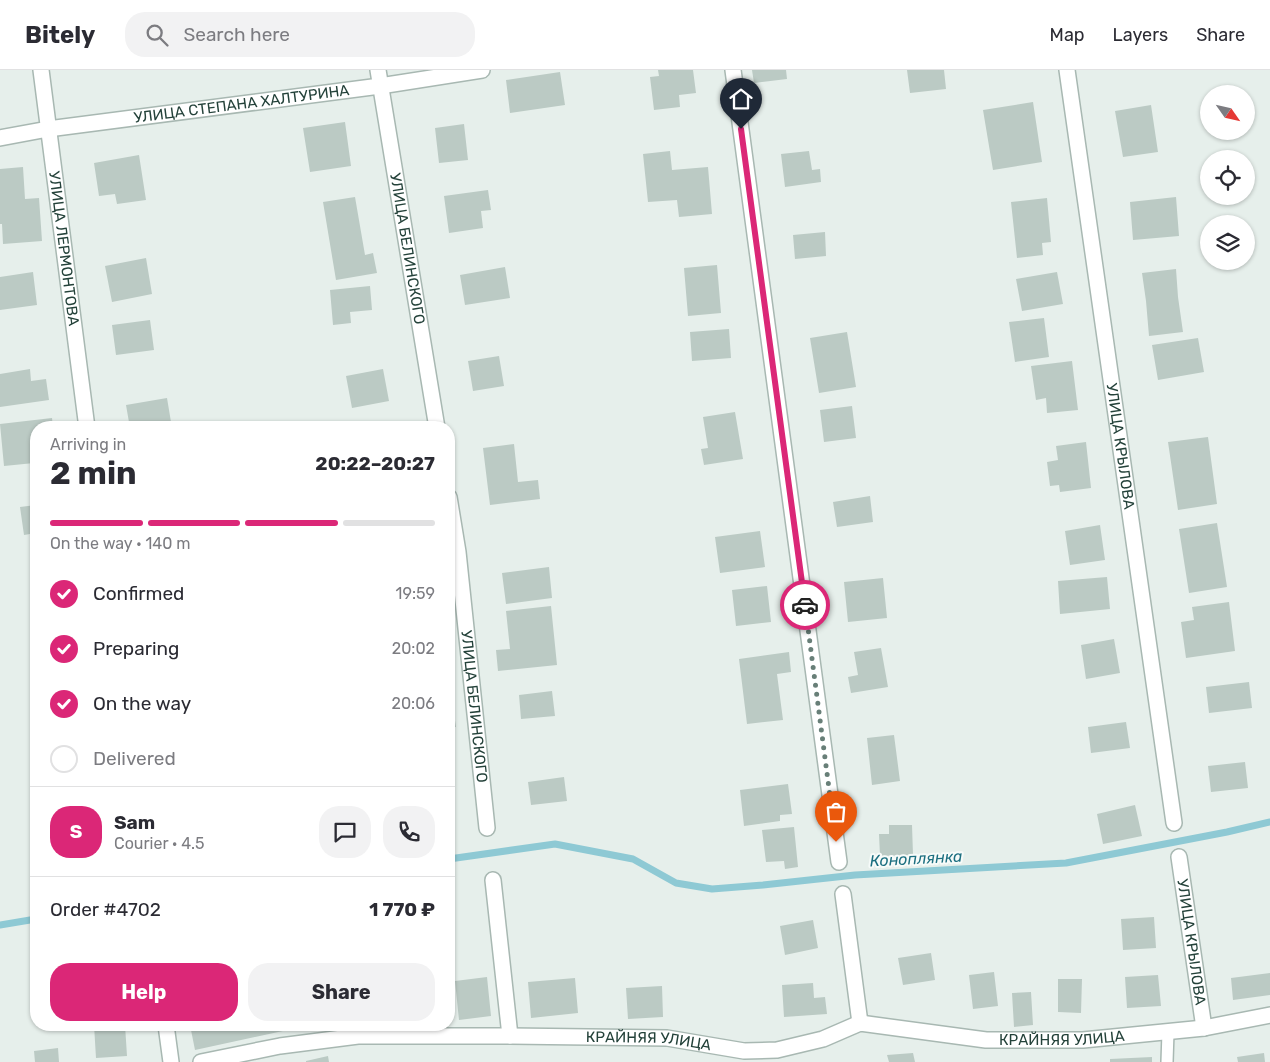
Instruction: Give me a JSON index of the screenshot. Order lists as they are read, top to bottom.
{
  "streets": {
    "street": [
      "УЛИЦА СТЕПАНА ХАЛТУРИНА",
      "УЛИЦА ЛЕРМОНТОВА",
      "УЛИЦА БЕЛИНСКОГО",
      "УЛИЦА КРЫЛОВА",
      "КРАЙНЯЯ УЛИЦА"
    ]
  },
  "crossings": [
    ["УЛИЦА СТЕПАНА ХАЛТУРИНА", "УЛИЦА ЛЕРМОНТОВА"],
    ["УЛИЦА СТЕПАНА ХАЛТУРИНА", "УЛИЦА БЕЛИНСКОГО"],
    ["УЛИЦА КРЫЛОВА", "КРАЙНЯЯ УЛИЦА"]
  ],
  "water": ["Коноплянка"],
  "north": "bottom right",
  "page": {
    "header": "Bitely",
    "search": "Search here",
    "nav": ["Map", "Layers", "Share"],
    "heading": ["2 min", "Arriving in", "20:22–20:27"],
    "panel": [
      "Sam",
      "Courier · 4.5",
      "Order #4702",
      "1 770 ₽"
    ],
    "bar": "On the way · 140 m",
    "list": [
      ["Confirmed", "19:59"],
      ["Preparing", "20:02"],
      ["On the way", "20:06"],
      "Delivered"
    ],
    "round": "S",
    "buttons": ["Help", "Share"]
  }
}
